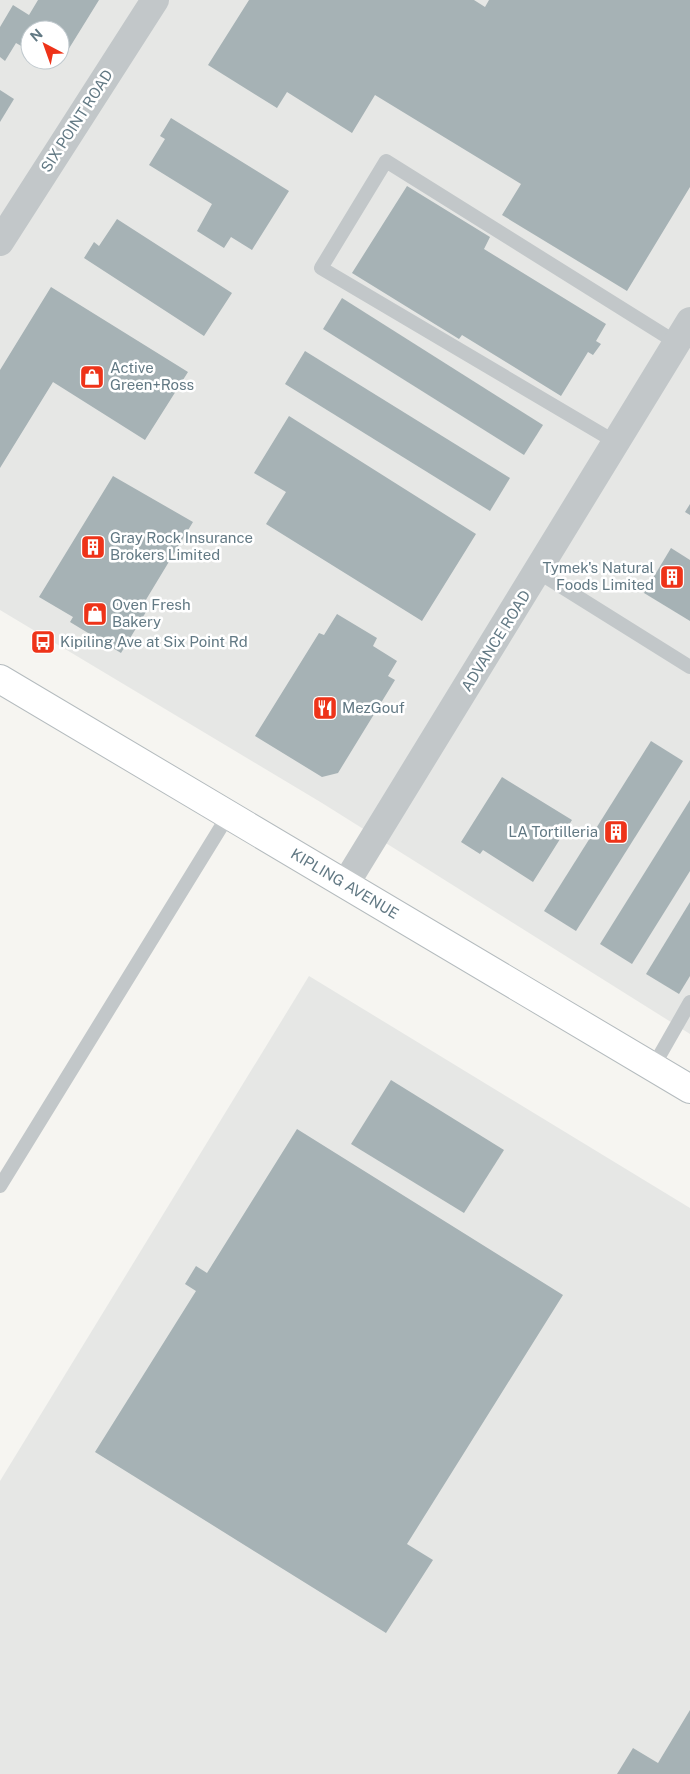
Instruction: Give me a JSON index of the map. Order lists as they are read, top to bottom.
{
  "streets": {
    "main road": ["KIPLING AVENUE"],
    "street": ["SIX POINT ROAD", "ADVANCE ROAD"]
  },
  "crossings": [
    ["ADVANCE ROAD", "KIPLING AVENUE"]
  ],
  "places": {
    "shop": ["Active Green+Ross", "Oven Fresh Bakery"],
    "building": ["Gray Rock Insurance Brokers Limited", "Tymek's Natural Foods Limited", "LA Tortilleria"],
    "bus stop": ["Kipiling Ave at Six Point Rd"],
    "restaurant": ["MezGouf"]
  },
  "north": "top left"
}
